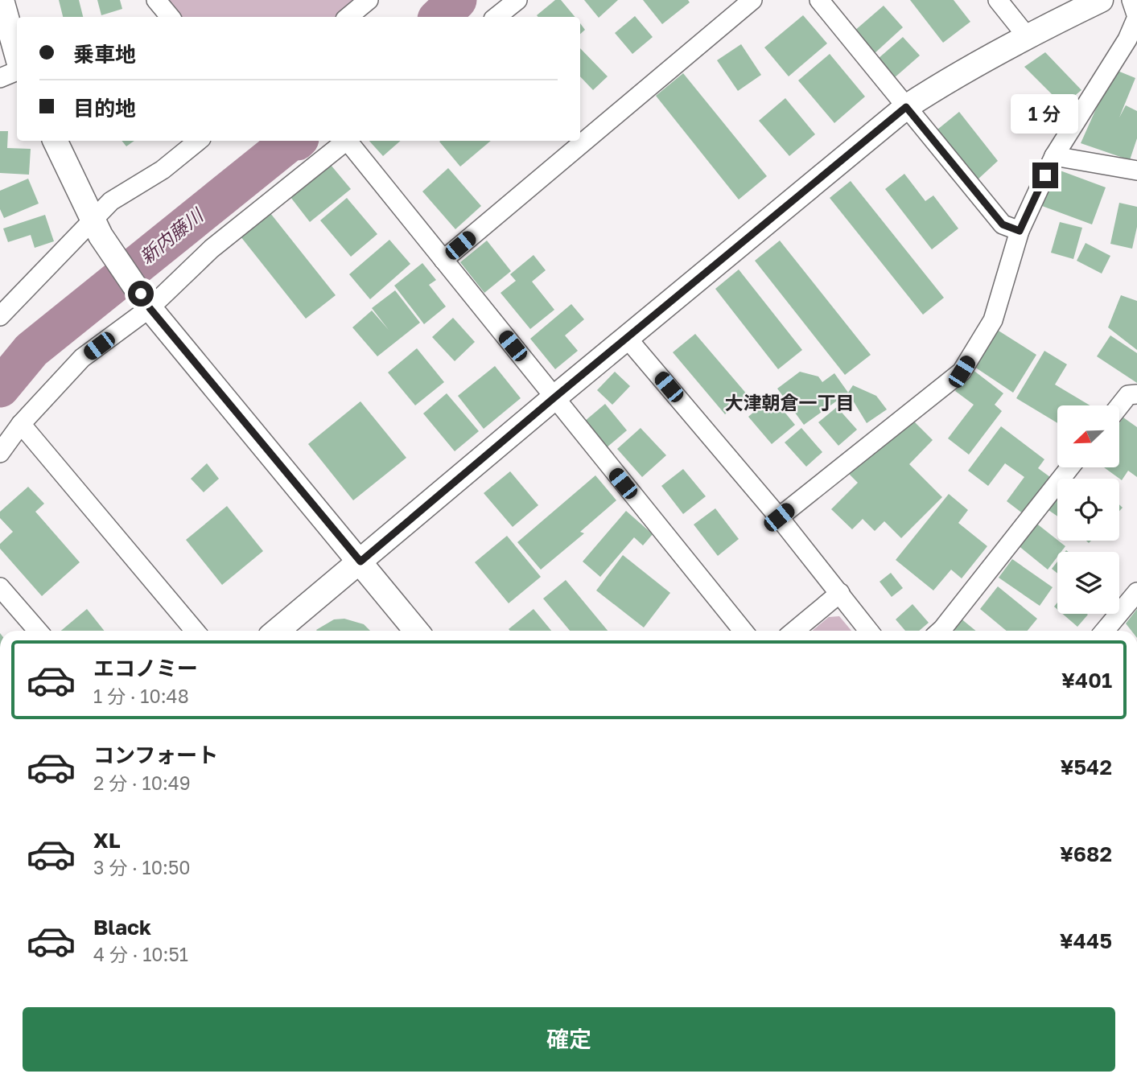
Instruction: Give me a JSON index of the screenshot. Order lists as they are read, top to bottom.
{
  "districts": ["大津朝倉一丁目"],
  "water": ["新内藤川"],
  "north": "bottom left",
  "page": {
    "banner": ["乗車地", "目的地"],
    "bubble": "1 分",
    "list": [
      {
        "name": "エコノミー",
        "note": "1 分 · 10:48",
        "value": "¥401"
      },
      {
        "name": "コンフォート",
        "note": "2 分 · 10:49",
        "value": "¥542"
      },
      {
        "name": "XL",
        "note": "3 分 · 10:50",
        "value": "¥682"
      },
      {
        "name": "Black",
        "note": "4 分 · 10:51",
        "value": "¥445"
      }
    ],
    "buttons": "確定"
  }
}
